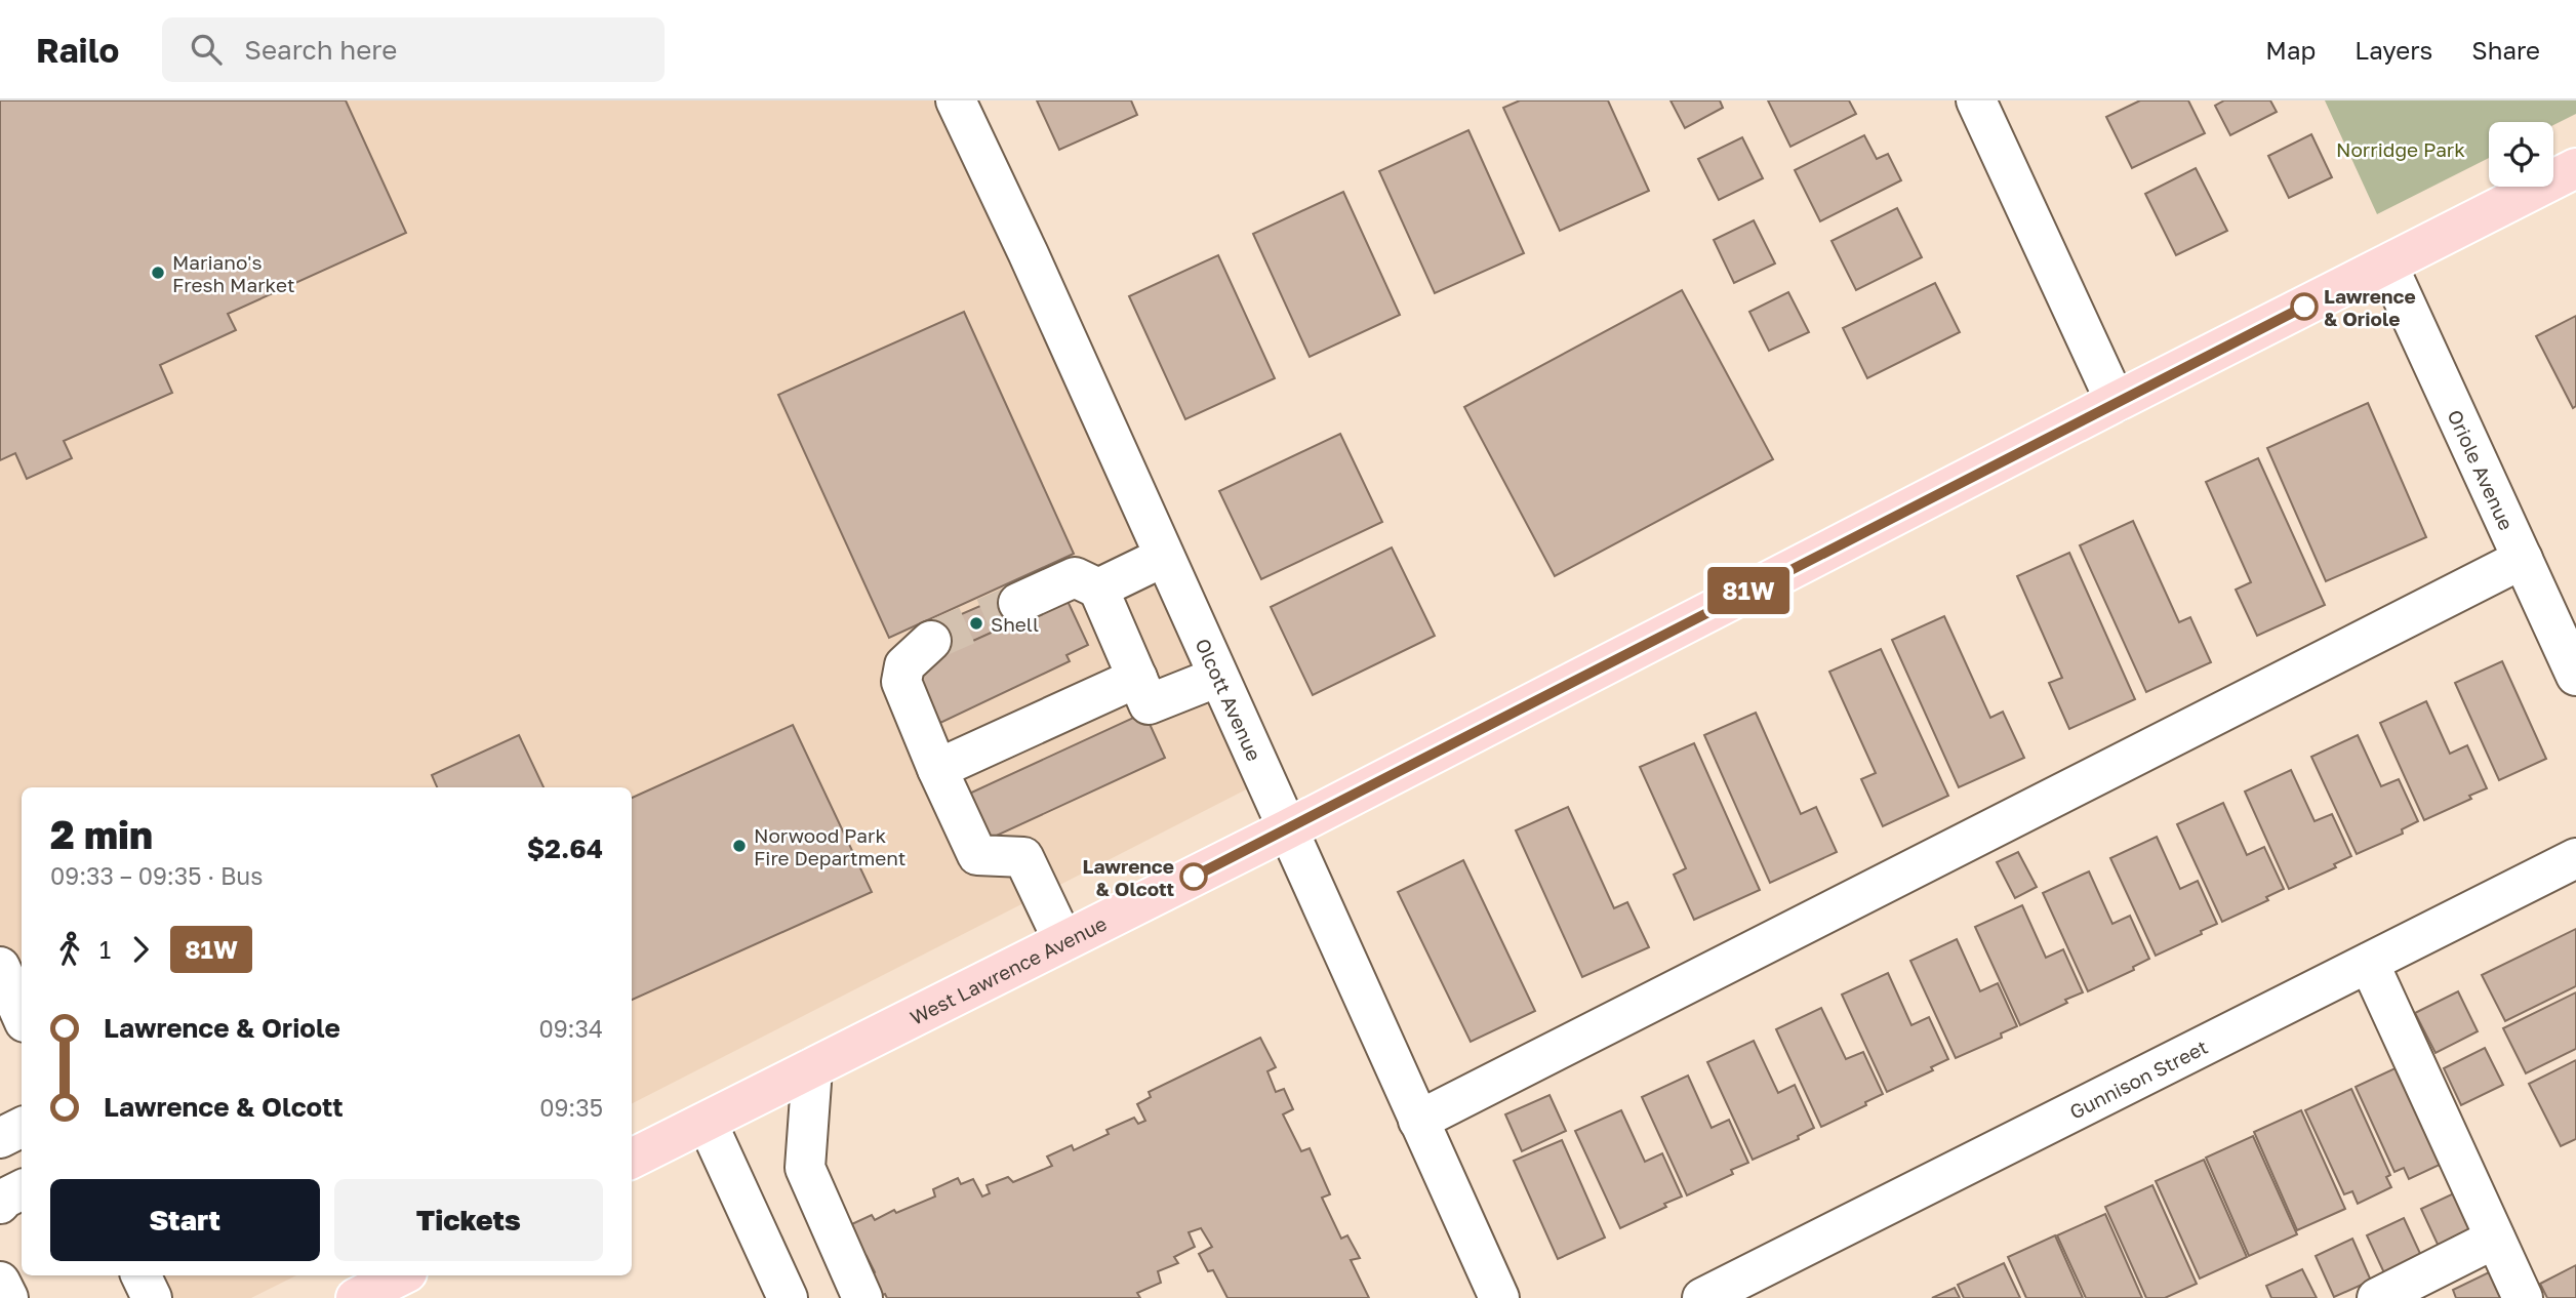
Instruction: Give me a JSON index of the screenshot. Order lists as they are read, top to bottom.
{
  "streets": {
    "main road": ["West Lawrence Avenue"],
    "street": ["Oriole Avenue", "Olcott Avenue", "Gunnison Street"]
  },
  "crossings": [
    ["Oriole Avenue", "West Lawrence Avenue"],
    ["Olcott Avenue", "West Lawrence Avenue"]
  ],
  "parks": ["Norridge Park"],
  "places": [
    "Mariano's Fresh Market",
    "Lawrence & Oriole",
    "Shell",
    "Norwood Park Fire Department",
    "Lawrence & Olcott"
  ],
  "lines": ["bus line 81W"],
  "page": {
    "header": "Railo",
    "search": "Search here",
    "nav": ["Map", "Layers", "Share"],
    "on_map": "81W",
    "heading": ["2 min", "09:33 – 09:35 · Bus", "$2.64"],
    "legs": ["1", "81W"],
    "list": [
      {
        "name": "Lawrence & Oriole",
        "value": "09:34"
      },
      {
        "name": "Lawrence & Olcott",
        "value": "09:35"
      }
    ],
    "buttons": ["Start", "Tickets"]
  }
}
